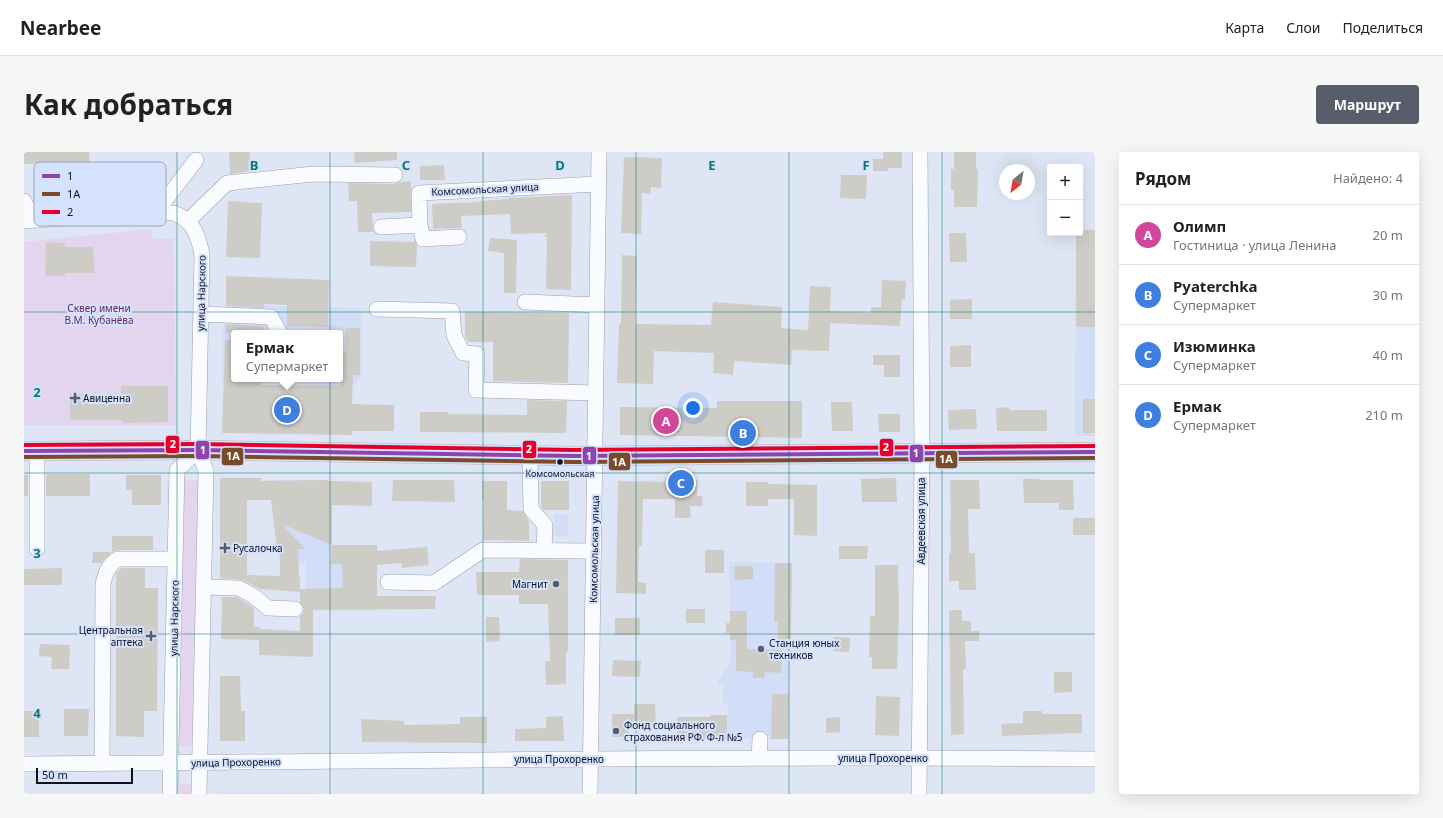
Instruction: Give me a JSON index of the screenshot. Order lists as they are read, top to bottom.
{
  "streets": {
    "street": [
      "Комсомольская улица",
      "улица Нарского",
      "Авдеевская улица",
      "улица Прохоренко"
    ]
  },
  "crossings": [
    ["Комсомольская улица", "улица Прохоренко"],
    ["улица Нарского", "улица Прохоренко"],
    ["Авдеевская улица", "улица Прохоренко"]
  ],
  "parks": ["Сквер имени В.М. Кубанёва"],
  "places": {
    "health": ["Авиценна", "Русалочка", "Центральная аптека"],
    "other": [
      "Комсомольская",
      "Магнит",
      "Станция юных техников",
      "Фонд социального страхования РФ. Ф-л №5"
    ]
  },
  "lines": ["transit line 2", "transit line 1", "transit line 1А"],
  "legend": ["1", "1А", "2"],
  "scale_bar": "50 m",
  "north": "bottom left",
  "page": {
    "header": "Nearbee",
    "nav": ["Карта", "Слои", "Поделиться"],
    "title": "Как добраться",
    "buttons": "Маршрут",
    "heading": ["Рядом", "Найдено: 4"],
    "map_buttons": ["+", "−"],
    "list": [
      {
        "mark": "A",
        "name": "Олимп",
        "note": "Гостиница · улица Ленина",
        "value": "20 m"
      },
      {
        "mark": "B",
        "name": "Pyaterchka",
        "note": "Супермаркет",
        "value": "30 m"
      },
      {
        "mark": "C",
        "name": "Изюминка",
        "note": "Супермаркет",
        "value": "40 m"
      },
      {
        "mark": "D",
        "name": "Ермак",
        "note": "Супермаркет",
        "value": "210 m"
      }
    ],
    "popup": ["Ермак", "Супермаркет"],
    "pins": [
      "D",
      "A",
      "B",
      "C"
    ],
    "scale": "50 m"
  },
  "grid": {
    "columns": [
      "B",
      "C",
      "D",
      "E",
      "F"
    ],
    "rows": ["2", "3", "4"]
  }
}
